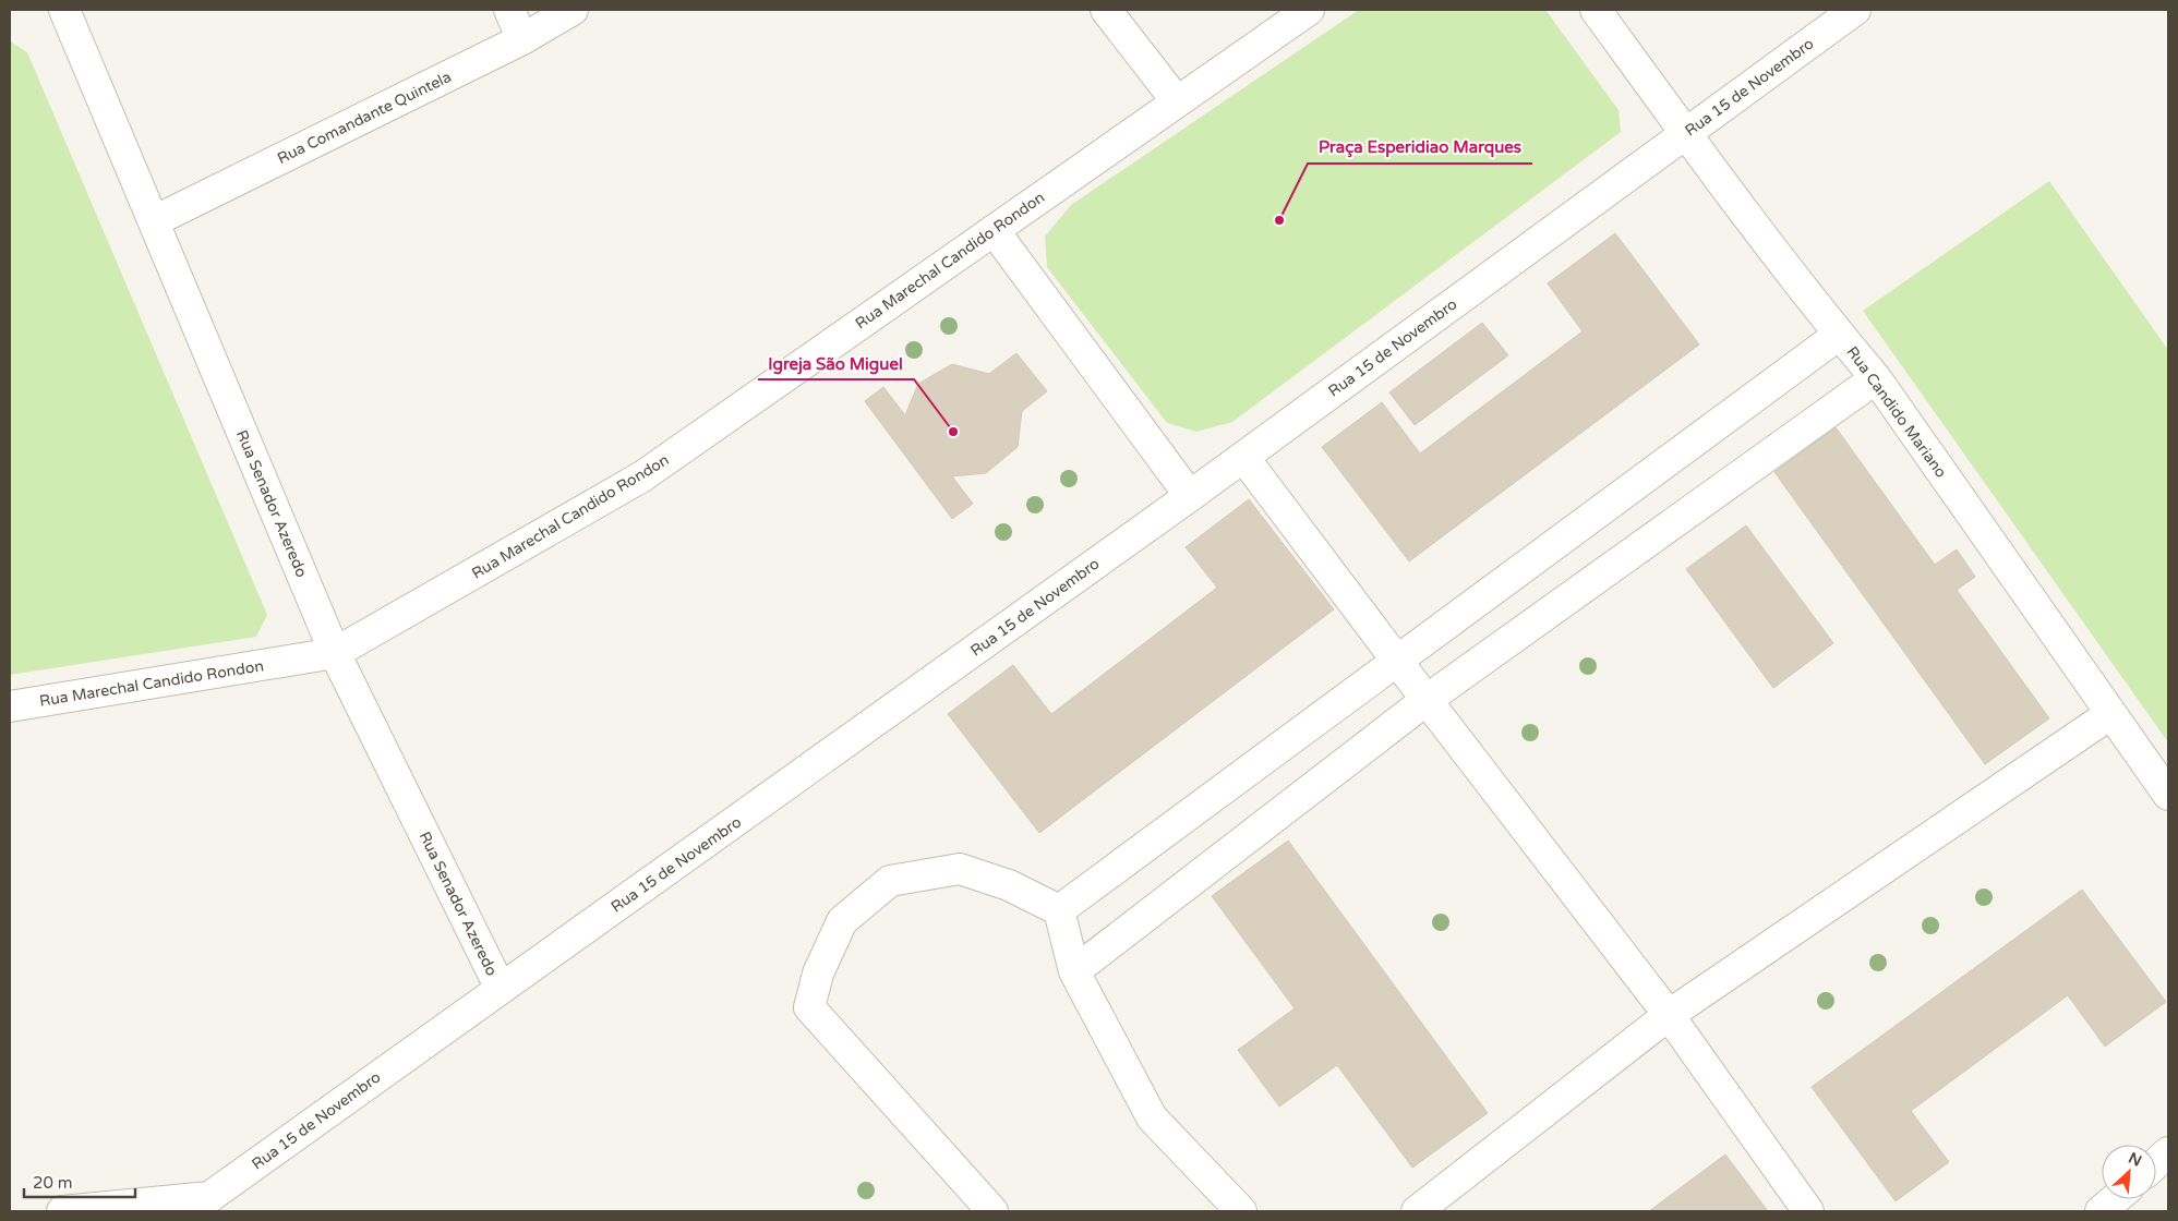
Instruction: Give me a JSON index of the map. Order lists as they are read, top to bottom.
{
  "streets": {
    "street": [
      "Rua 15 de Novembro",
      "Rua Comandante Quintela",
      "Rua Marechal Candido Rondon",
      "Rua Candido Mariano",
      "Rua Senador Azeredo"
    ]
  },
  "crossings": [
    ["Rua 15 de Novembro", "Rua Candido Mariano"],
    ["Rua 15 de Novembro", "Rua Senador Azeredo"],
    ["Rua Comandante Quintela", "Rua Senador Azeredo"],
    ["Rua Marechal Candido Rondon", "Rua Senador Azeredo"]
  ],
  "places": ["Praça Esperidiao Marques", "Igreja São Miguel"],
  "scale_bar": "20 m",
  "north": "top right"
}
